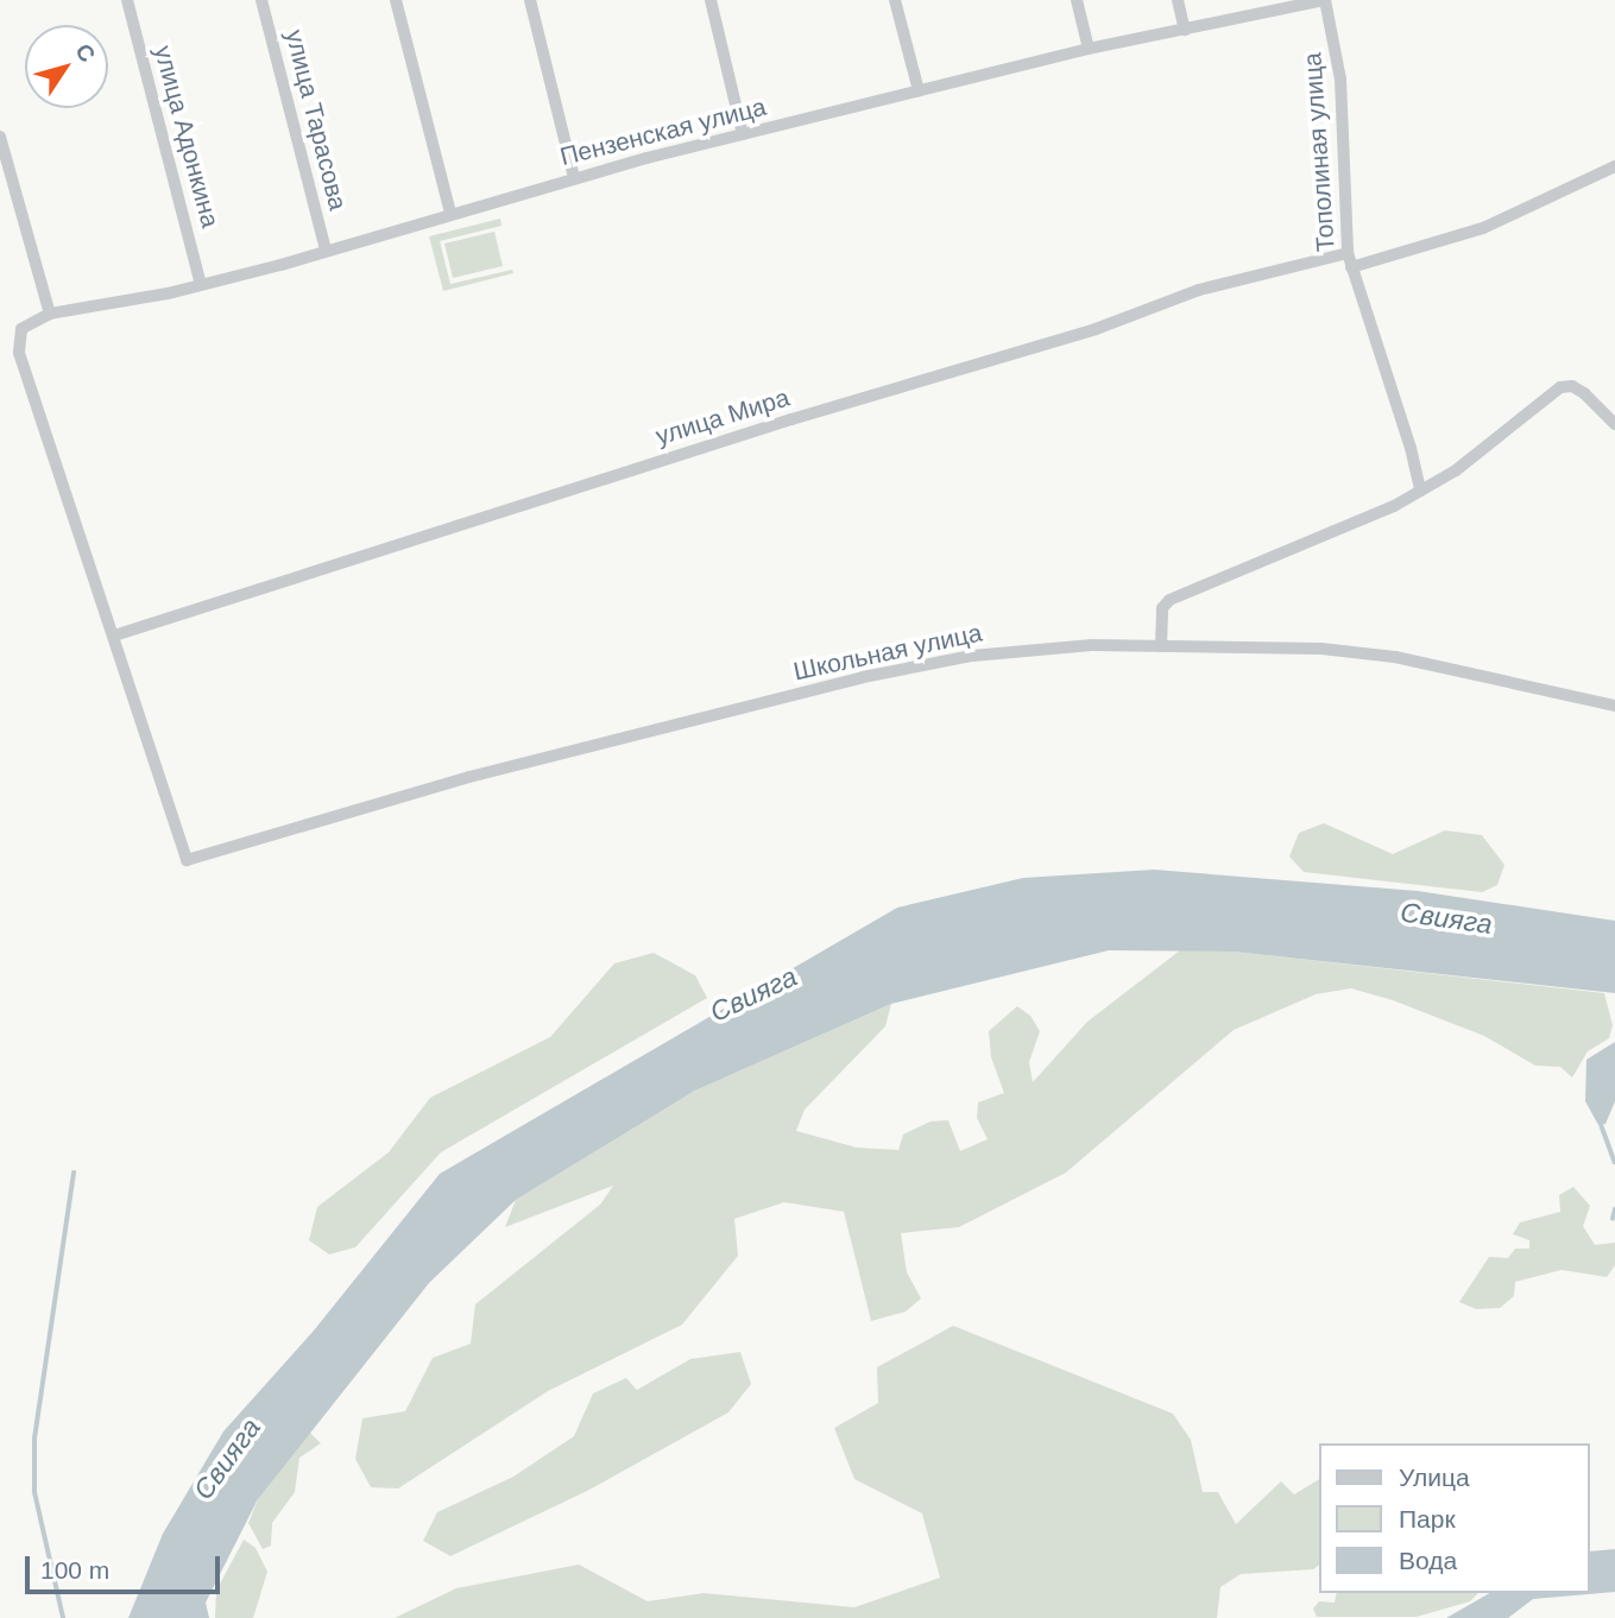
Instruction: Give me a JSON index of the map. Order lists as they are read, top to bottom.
{
  "streets": {
    "street": [
      "улица Тарасова",
      "Пензенская улица",
      "улица Адонкина",
      "Тополиная улица",
      "улица Мира",
      "Школьная улица"
    ]
  },
  "crossings": [
    ["улица Тарасова", "Пензенская улица"],
    ["Пензенская улица", "улица Адонкина"],
    ["Пензенская улица", "Тополиная улица"],
    ["Пензенская улица", "улица Мира"],
    ["Пензенская улица", "Школьная улица"],
    ["Тополиная улица", "улица Мира"],
    ["улица Мира", "Школьная улица"]
  ],
  "water": ["Свияга"],
  "legend": ["Улица", "Парк", "Вода"],
  "scale_bar": "100 m",
  "north": "top right"
}
